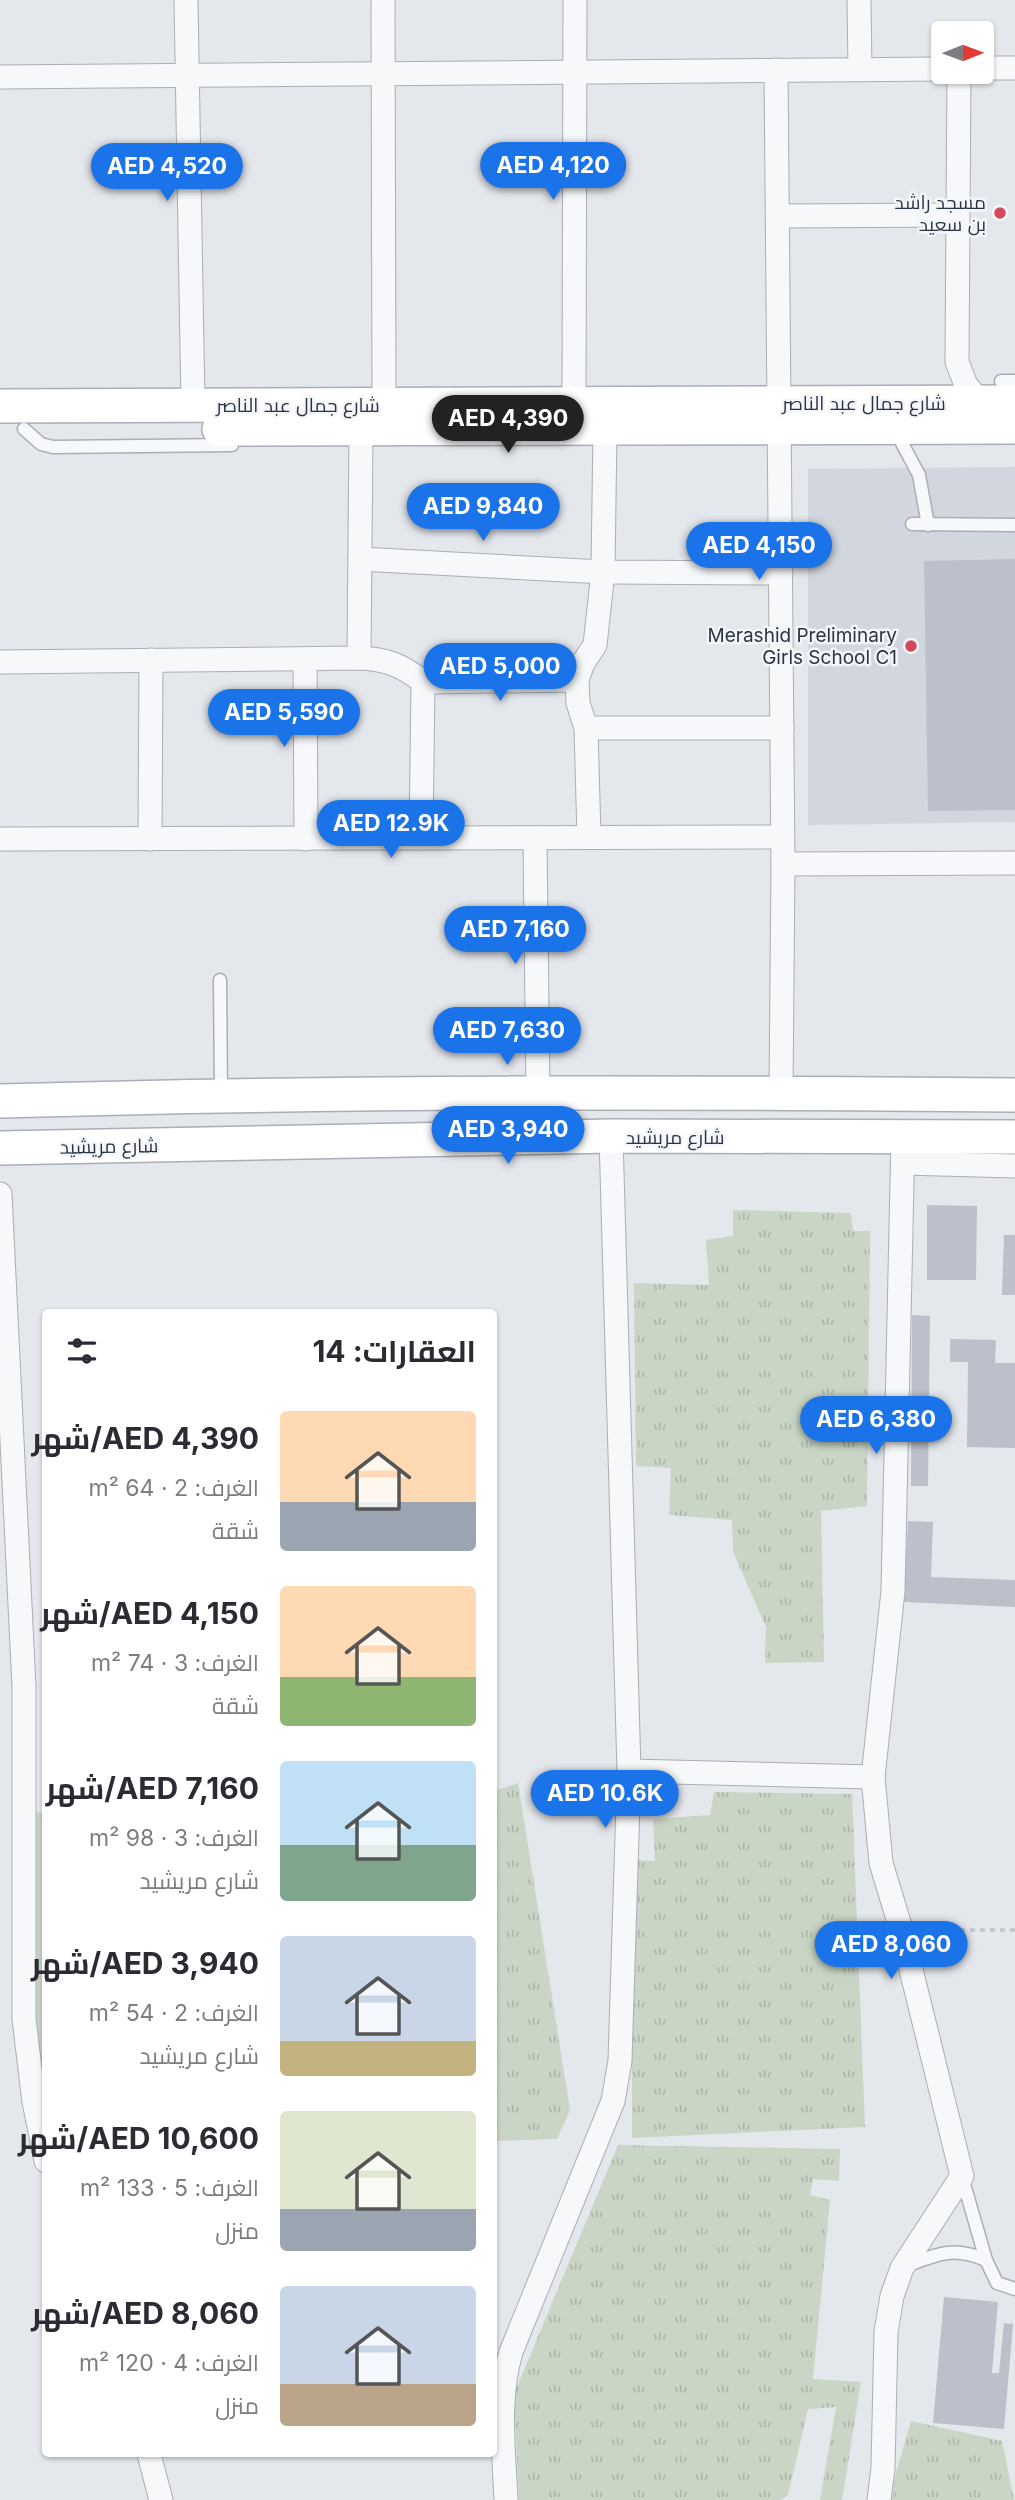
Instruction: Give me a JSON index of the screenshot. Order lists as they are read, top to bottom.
{
  "streets": {
    "main road": ["شارع جمال عبد الناصر", "شارع مريشيد"]
  },
  "places": ["مسجد راشد بن سعيد", "Merashid Preliminary Girls School C1"],
  "north": "right",
  "page": {
    "price": [
      "AED 4,120",
      "AED 4,520",
      "AED 4,390",
      "AED 9,840",
      "AED 4,150",
      "AED 5,000",
      "AED 5,590",
      "AED 12.9K",
      "AED 7,160",
      "AED 7,630",
      "AED 3,940",
      "AED 6,380",
      "AED 10.6K",
      "AED 8,060"
    ],
    "heading": "العقارات: 14",
    "list": [
      {
        "name": "AED 4,390/شهر",
        "note": "الغرف: 2 · 64 m² · شقة"
      },
      {
        "name": "AED 4,150/شهر",
        "note": "الغرف: 3 · 74 m² · شقة"
      },
      {
        "name": "AED 7,160/شهر",
        "note": "الغرف: 3 · 98 m² · شارع مريشيد"
      },
      {
        "name": "AED 3,940/شهر",
        "note": "الغرف: 2 · 54 m² · شارع مريشيد"
      },
      {
        "name": "AED 10,600/شهر",
        "note": "الغرف: 5 · 133 m² · منزل"
      },
      {
        "name": "AED 8,060/شهر",
        "note": "الغرف: 4 · 120 m² · منزل"
      }
    ]
  }
}
